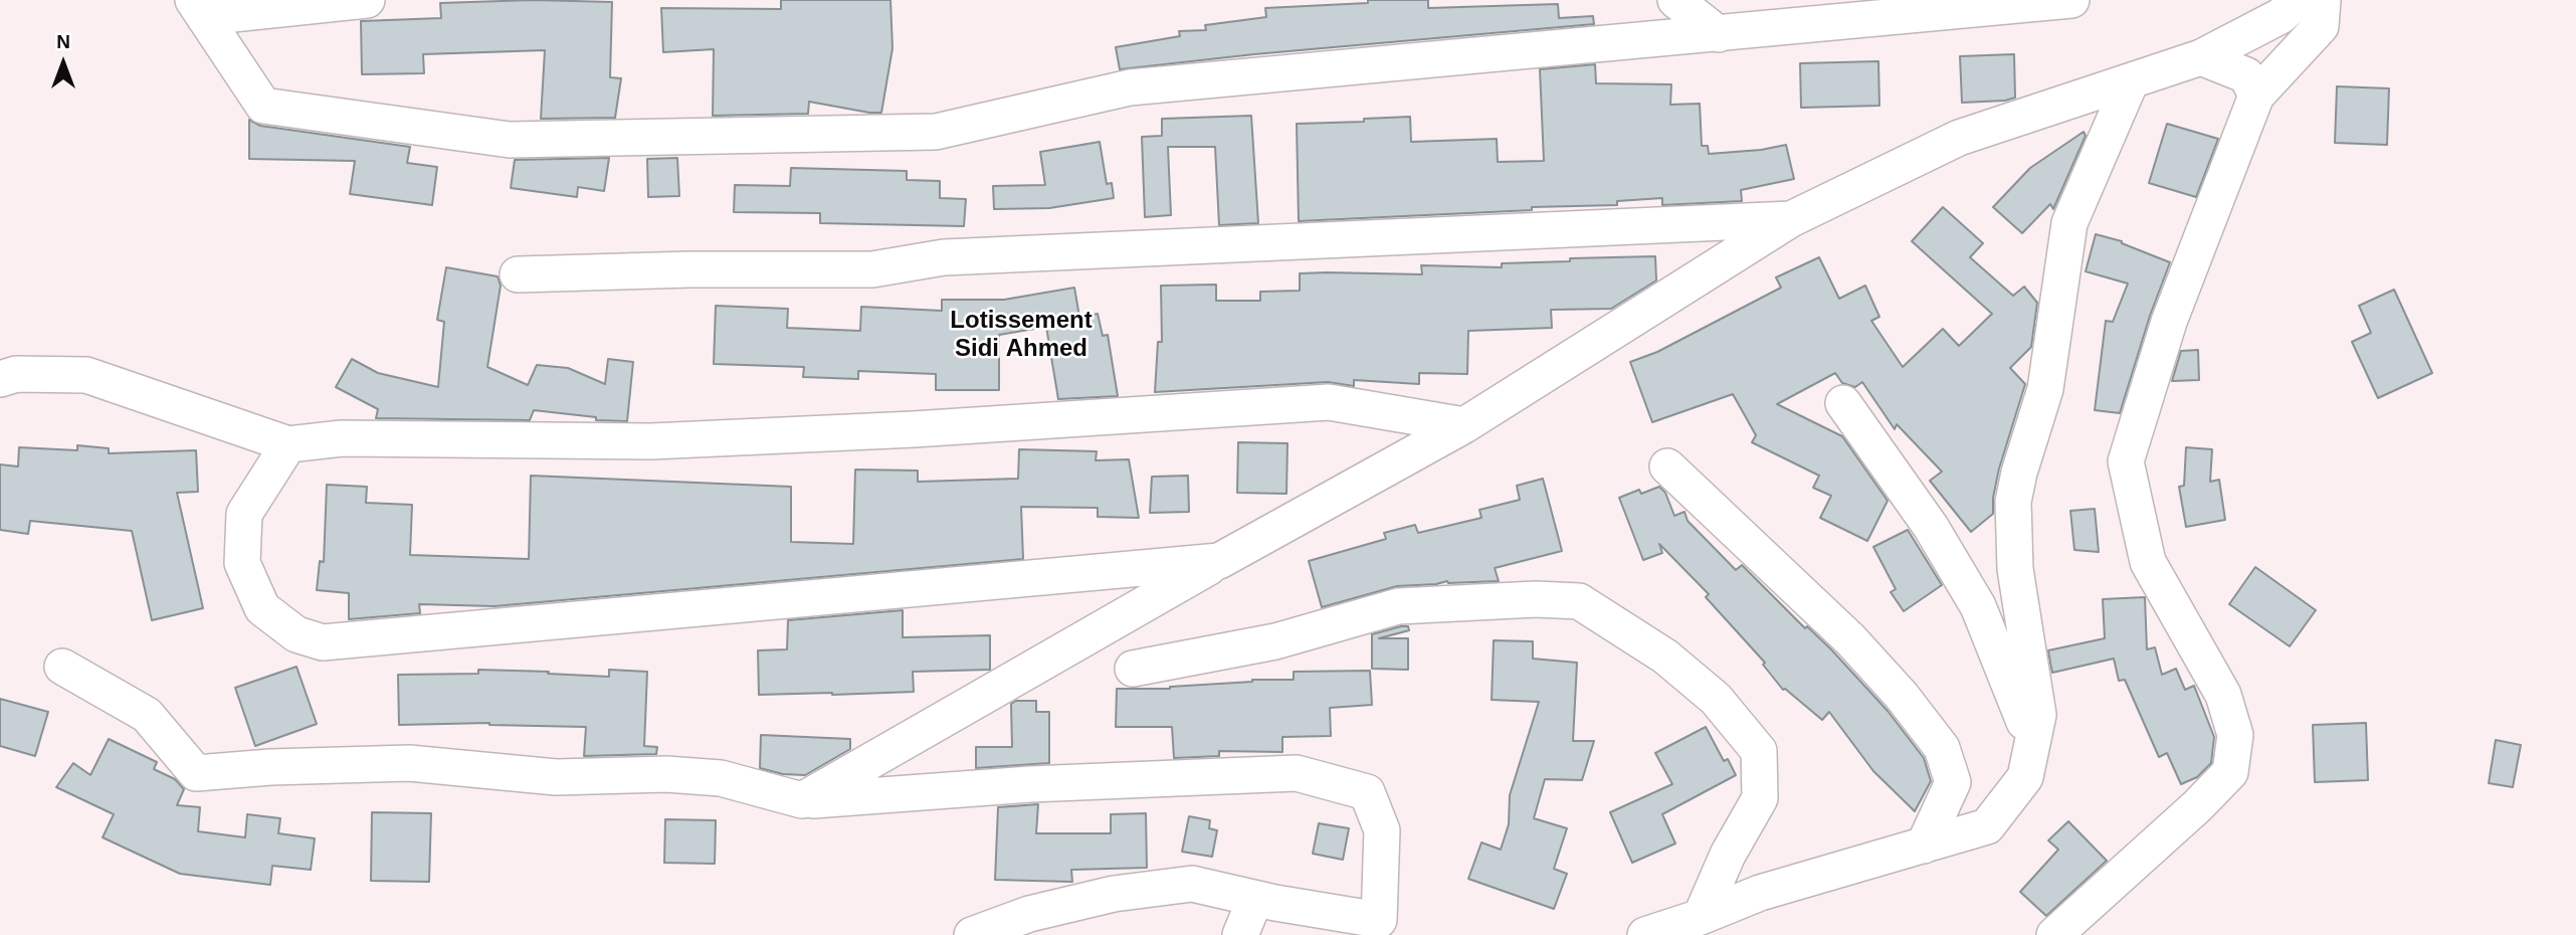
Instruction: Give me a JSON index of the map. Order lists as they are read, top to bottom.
{
  "districts": ["Lotissement Sidi Ahmed"],
  "north": "top"
}
